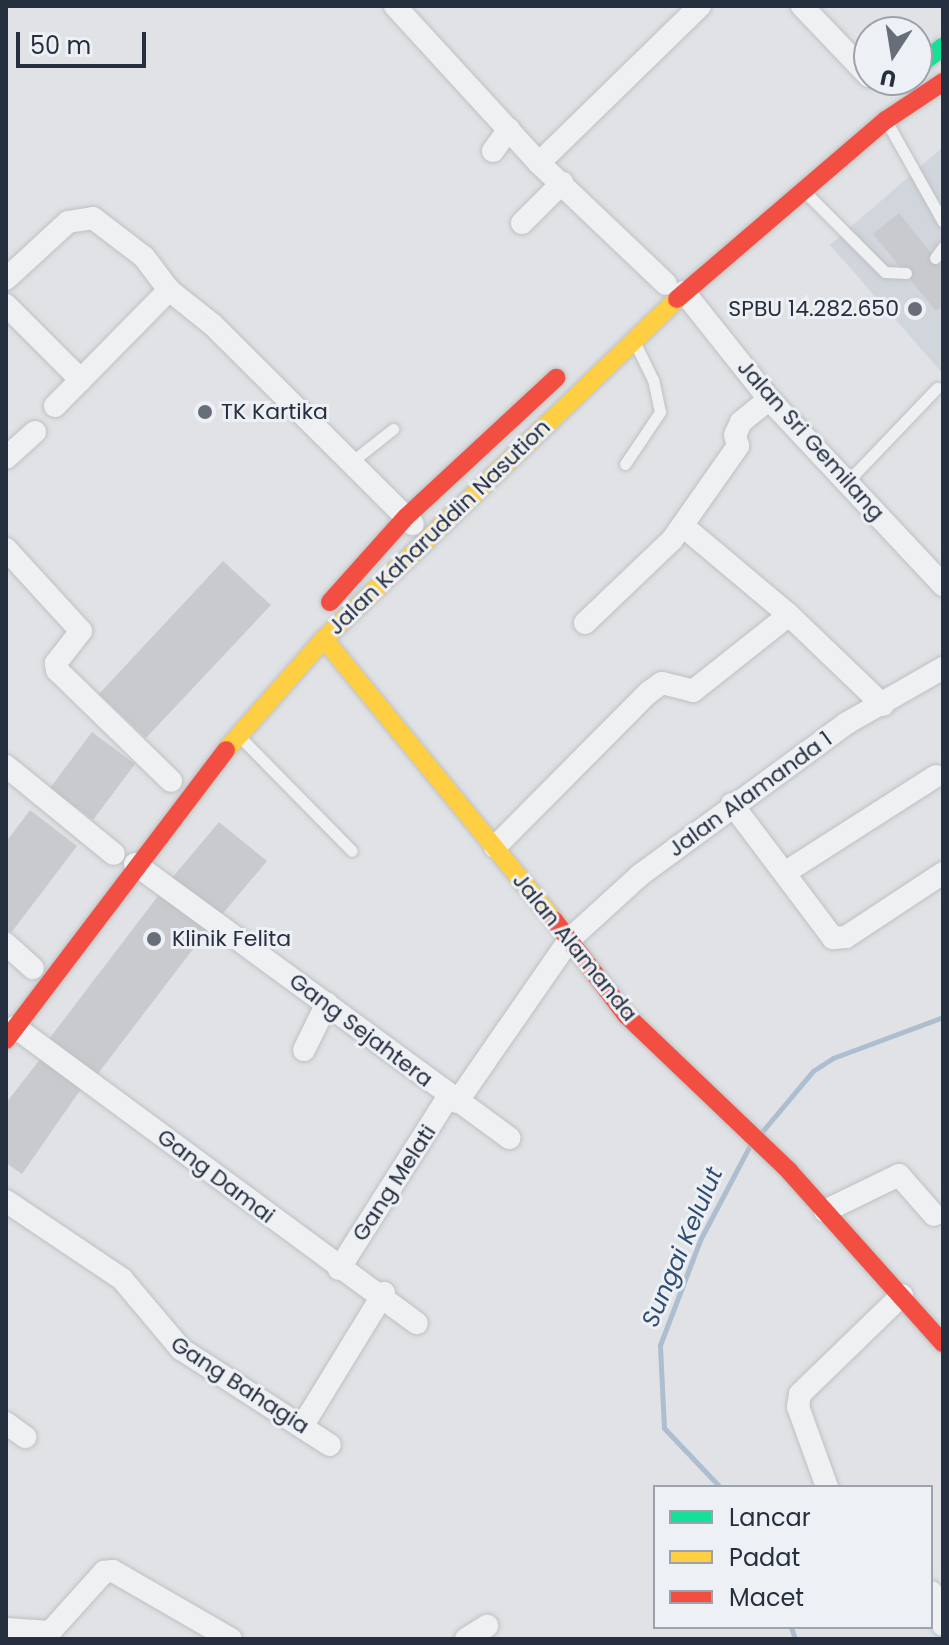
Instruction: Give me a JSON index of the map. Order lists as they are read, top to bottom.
{
  "streets": {
    "main road": ["Jalan Kaharuddin Nasution", "Jalan Alamanda"],
    "street": [
      "Jalan Sri Gemilang",
      "Jalan Alamanda 1",
      "Gang Sejahtera",
      "Gang Damai",
      "Gang Melati",
      "Gang Bahagia"
    ]
  },
  "crossings": [
    ["Jalan Sri Gemilang", "Jalan Kaharuddin Nasution"],
    ["Jalan Kaharuddin Nasution", "Jalan Alamanda"],
    ["Jalan Kaharuddin Nasution", "Gang Sejahtera"],
    ["Jalan Kaharuddin Nasution", "Gang Damai"],
    ["Jalan Alamanda 1", "Jalan Alamanda"],
    ["Jalan Alamanda 1", "Gang Melati"],
    ["Jalan Alamanda", "Gang Melati"],
    ["Gang Sejahtera", "Gang Melati"],
    ["Gang Damai", "Gang Melati"]
  ],
  "water": ["Sungai Kelulut"],
  "places": ["SPBU 14.282.650", "TK Kartika", "Klinik Felita"],
  "legend": ["Lancar", "Padat", "Macet"],
  "scale_bar": "50 m",
  "north": "bottom"
}
